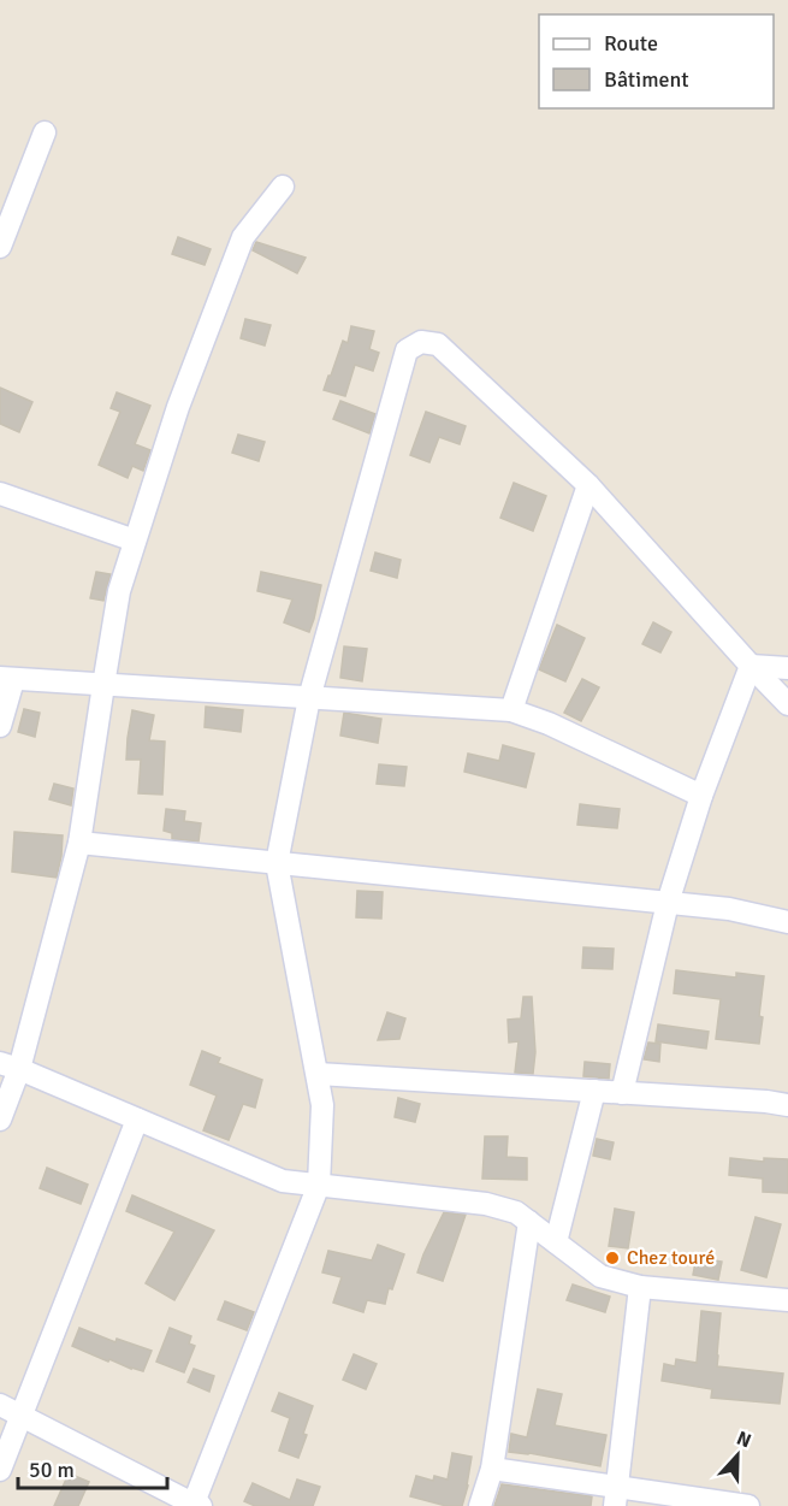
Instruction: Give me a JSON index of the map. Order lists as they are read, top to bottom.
{
  "places": ["Chez touré"],
  "legend": ["Route", "Bâtiment"],
  "scale_bar": "50 m",
  "north": "top"
}
